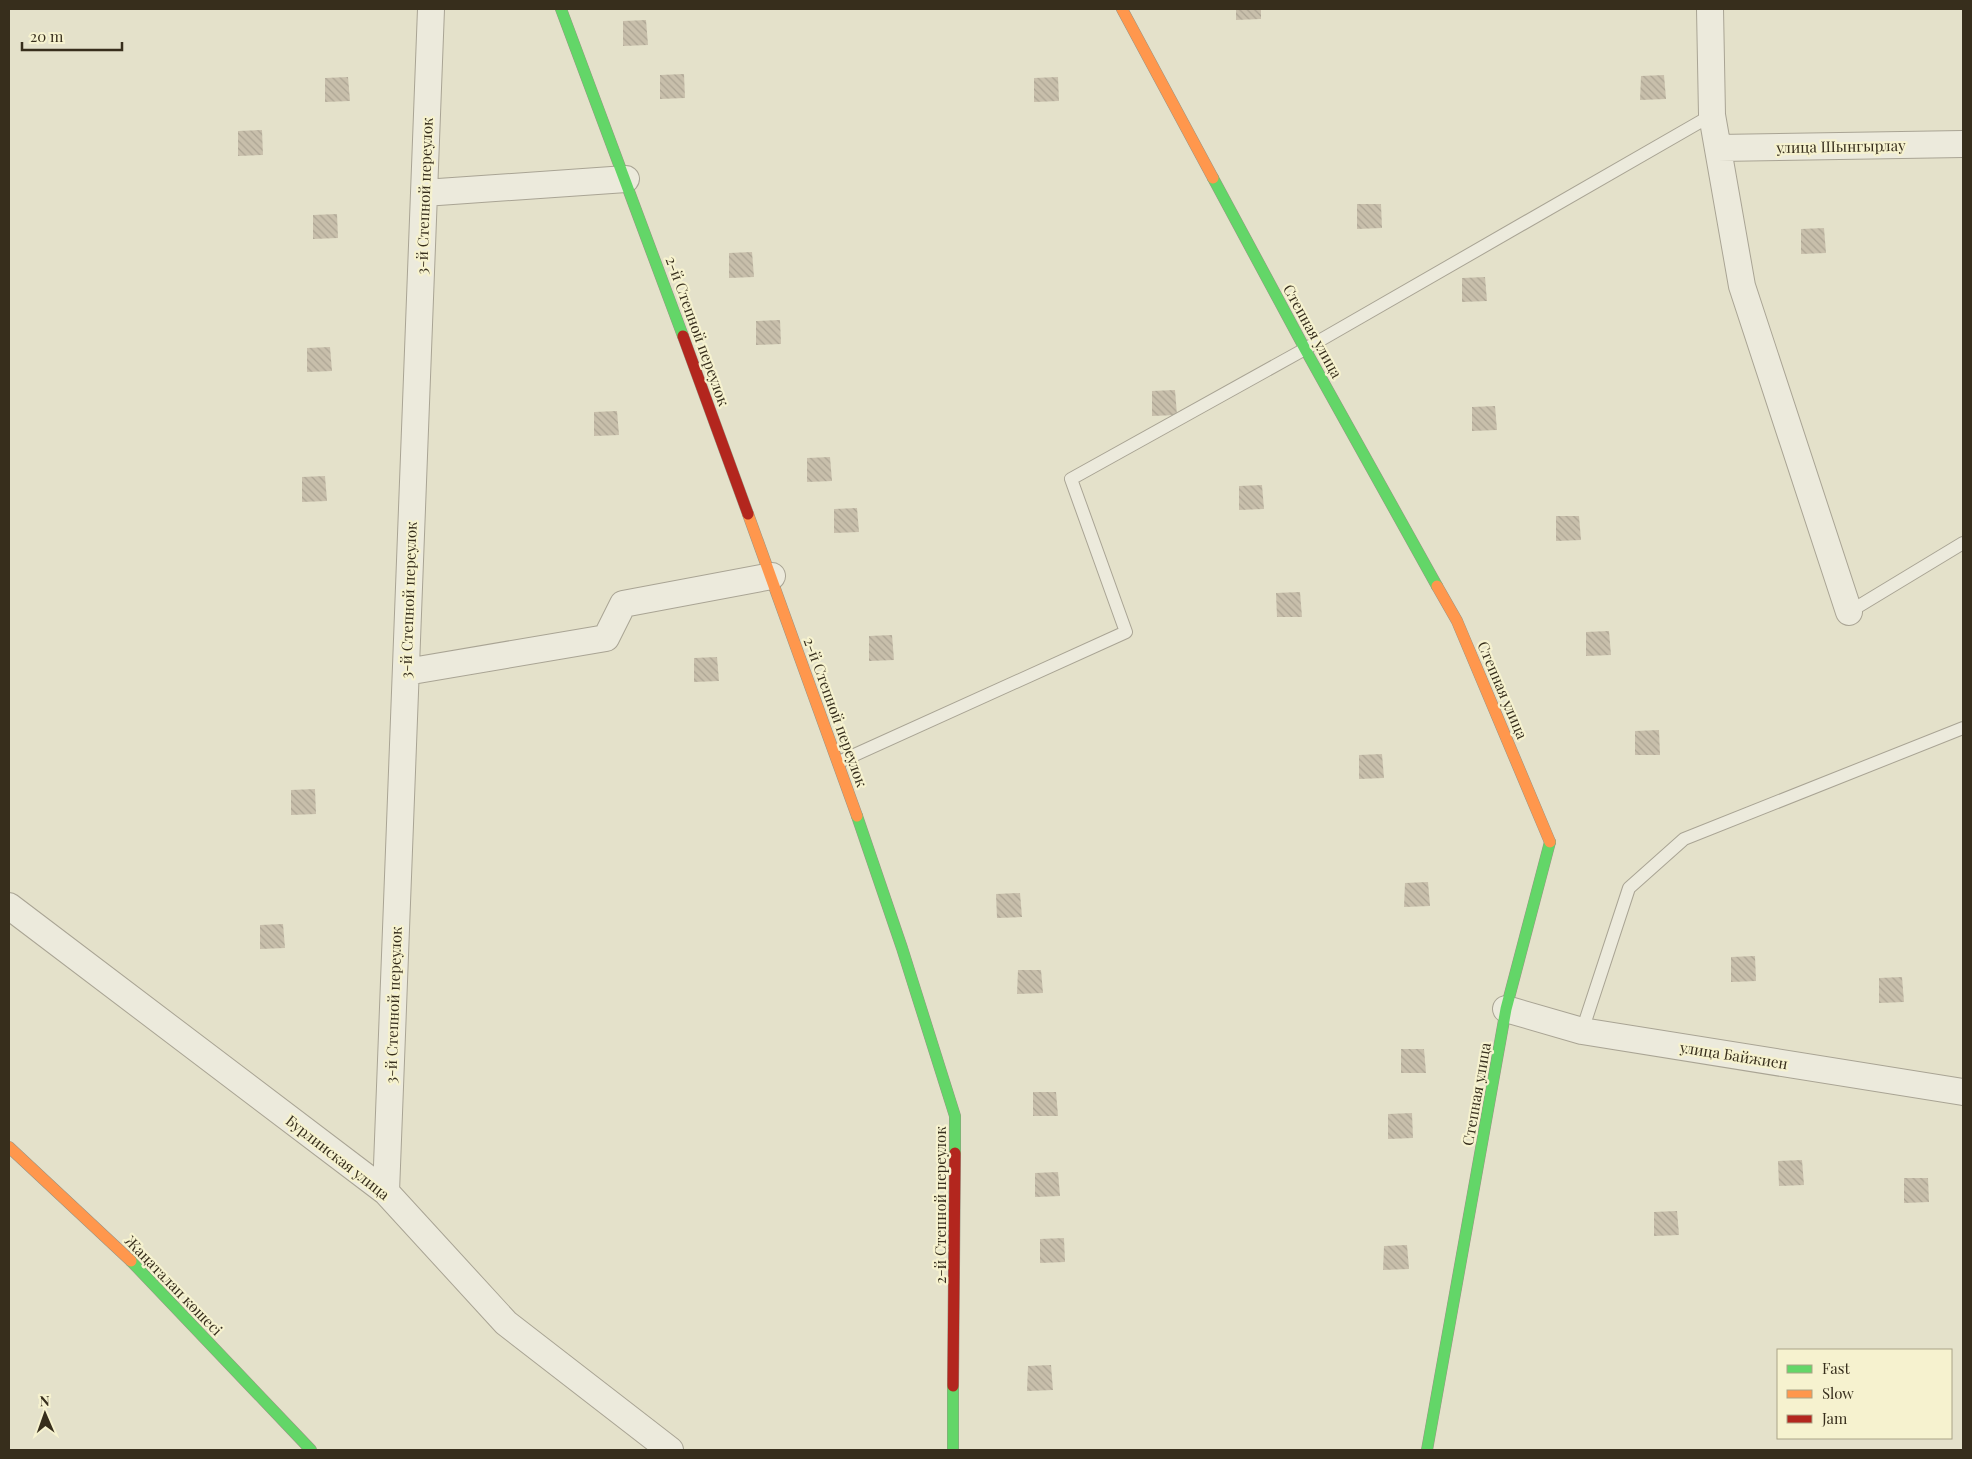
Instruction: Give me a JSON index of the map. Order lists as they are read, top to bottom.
{
  "streets": {
    "street": [
      "улица Шынгырлау",
      "3-й Степной переулок",
      "2-й Степной переулок",
      "Степная улица",
      "улица Байжиен",
      "Бурлинская улица",
      "Жаңаталап көшесі"
    ]
  },
  "crossings": [
    ["3-й Степной переулок", "Бурлинская улица"],
    ["Степная улица", "улица Байжиен"]
  ],
  "legend": ["Fast", "Slow", "Jam"],
  "scale_bar": "20 m",
  "north": "top"
}
